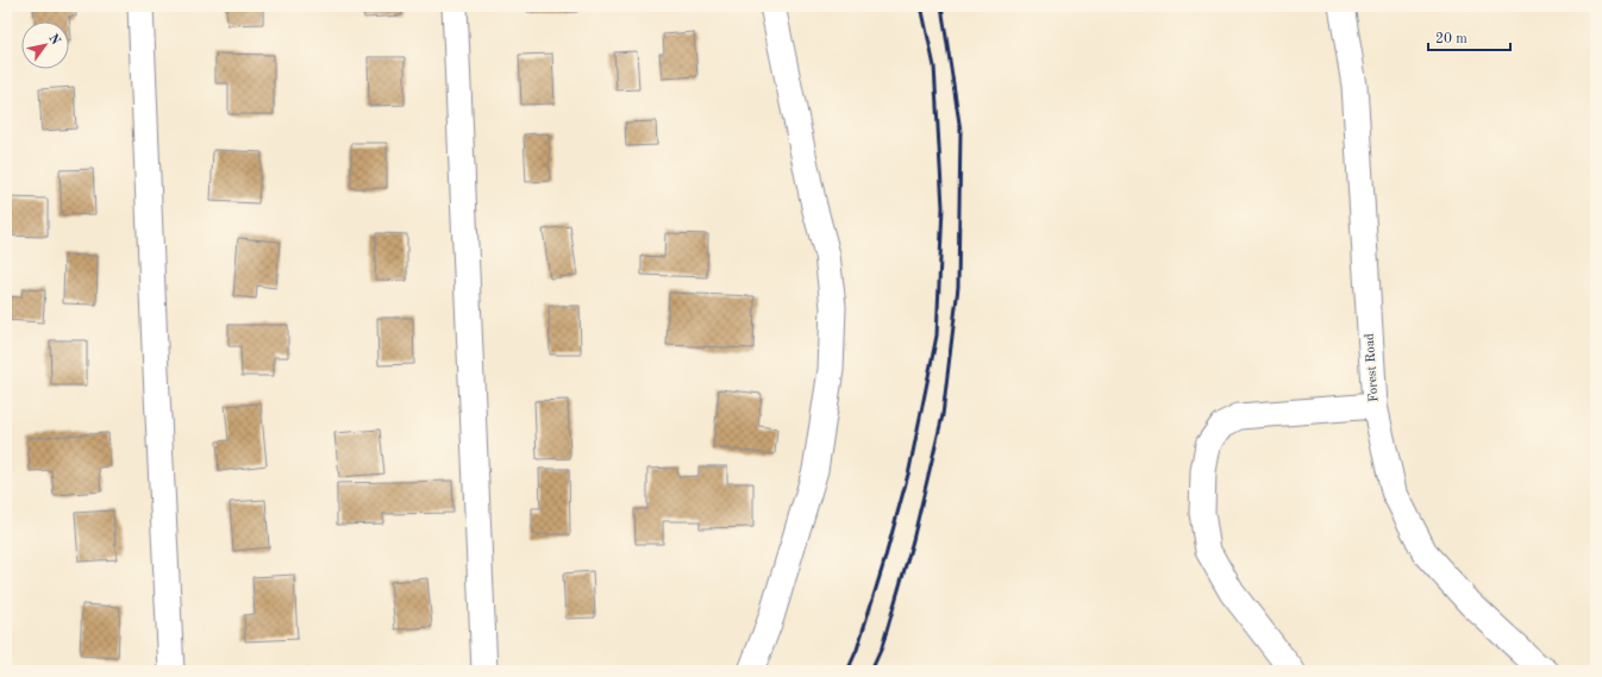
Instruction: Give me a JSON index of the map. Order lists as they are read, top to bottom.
{
  "streets": {
    "street": ["Forest Road"]
  },
  "scale_bar": "20 m",
  "north": "top right"
}
